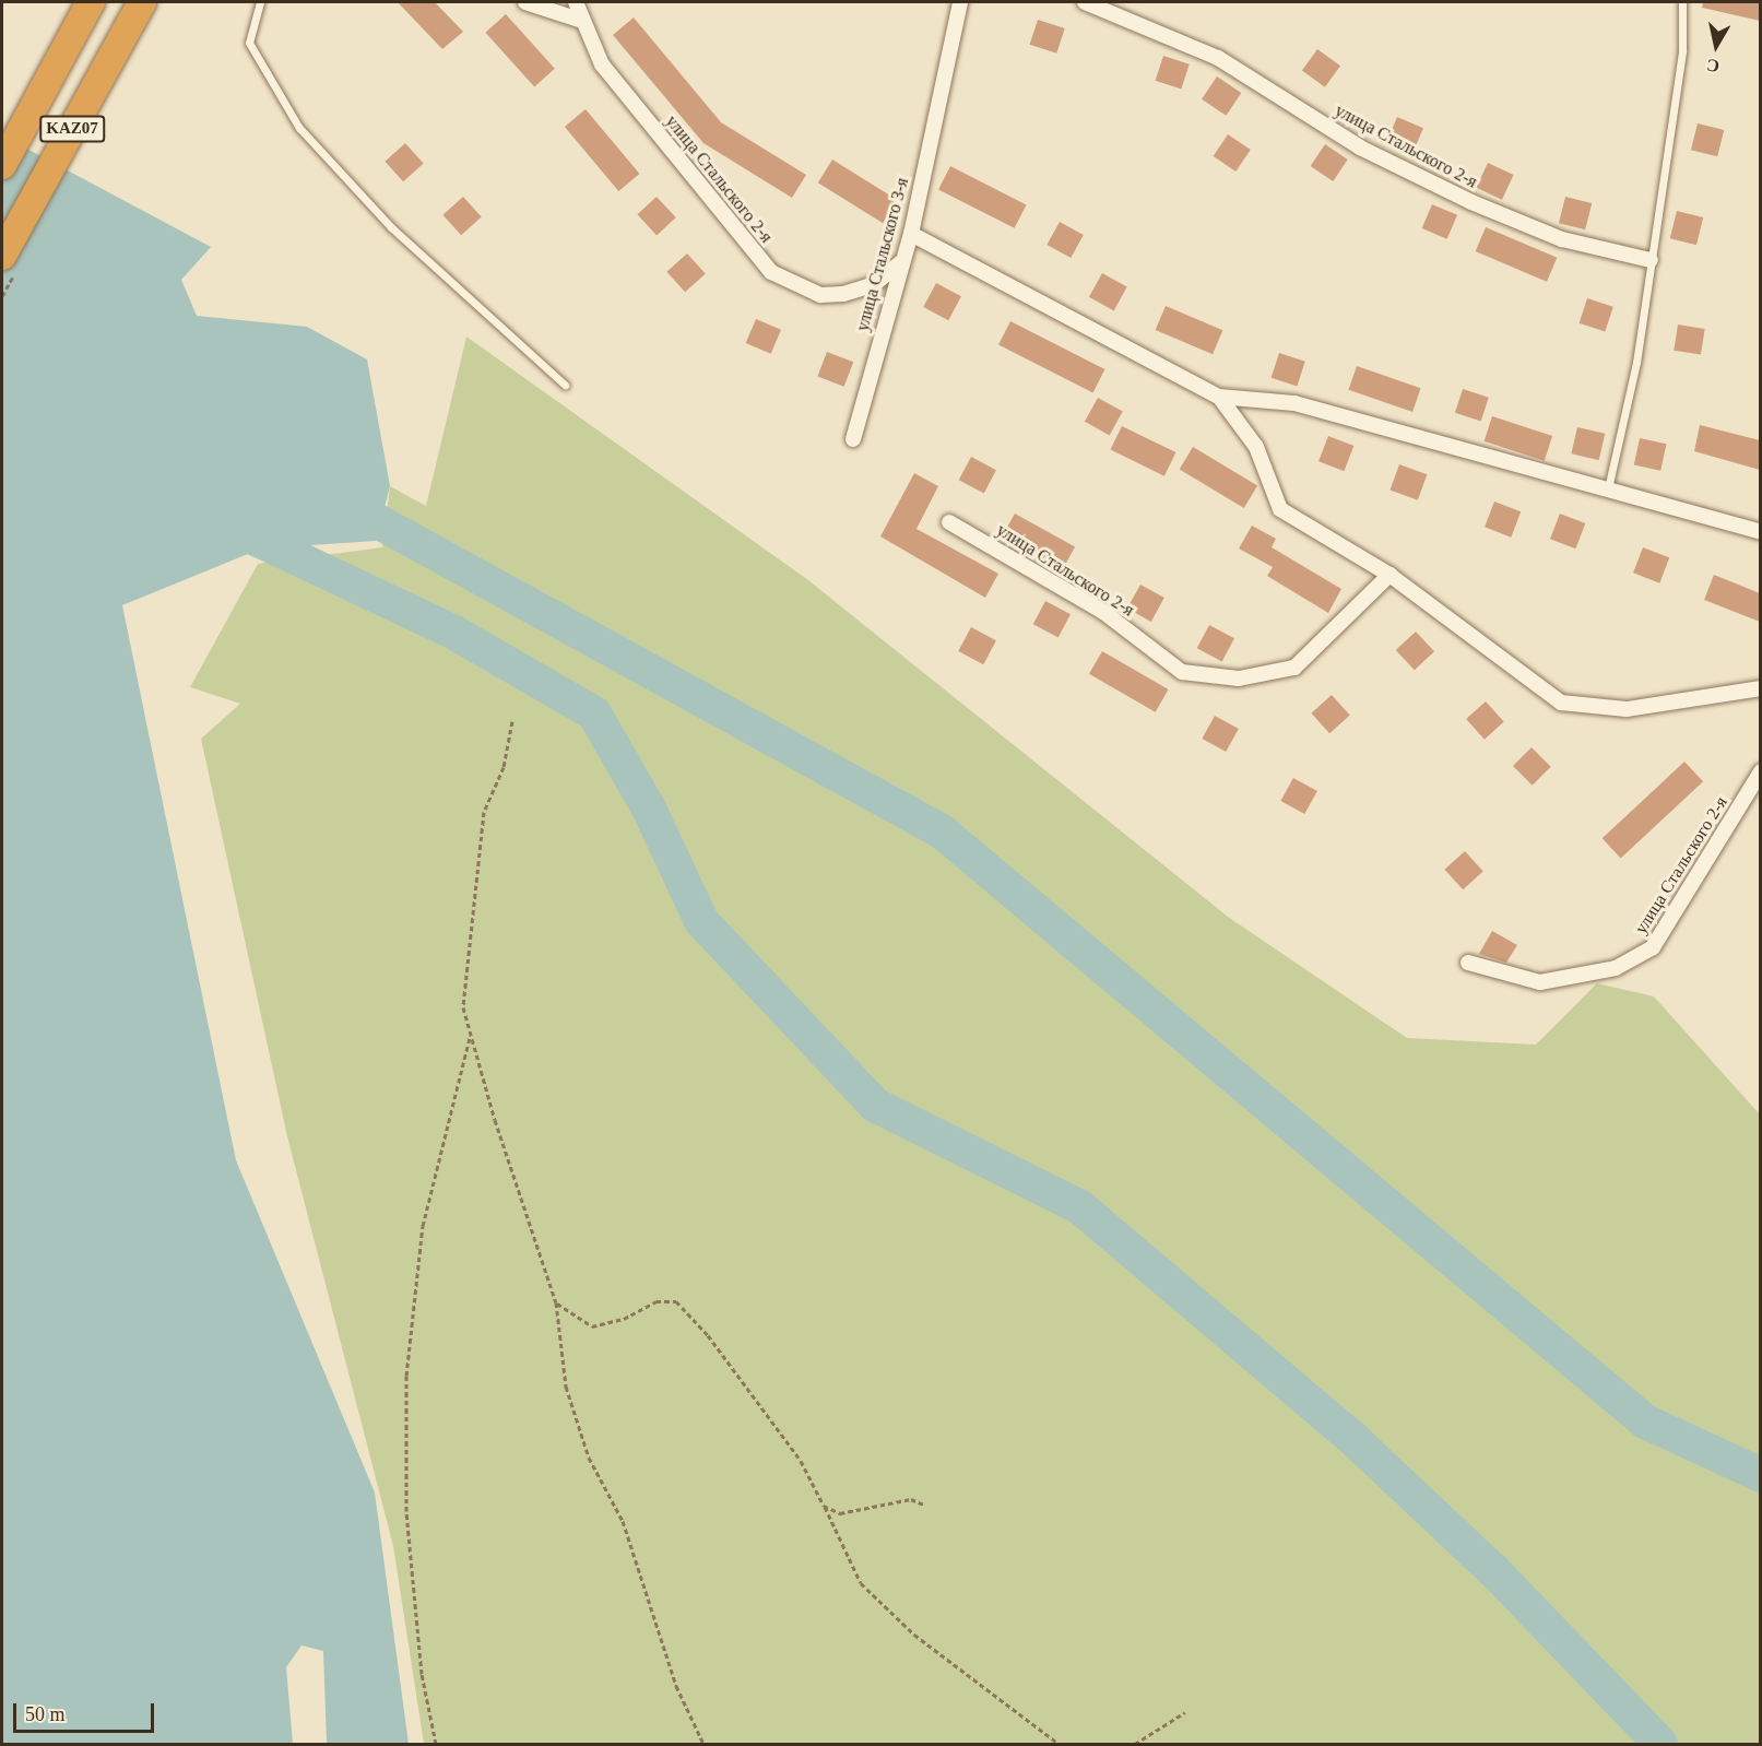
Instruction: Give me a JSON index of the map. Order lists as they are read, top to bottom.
{
  "streets": {
    "highway": ["KAZ07"],
    "street": ["улица Стальского 2-я", "улица Стальского 3-я"]
  },
  "crossings": [
    ["улица Стальского 2-я", "улица Стальского 3-я"]
  ],
  "scale_bar": "50 m",
  "north": "bottom"
}
